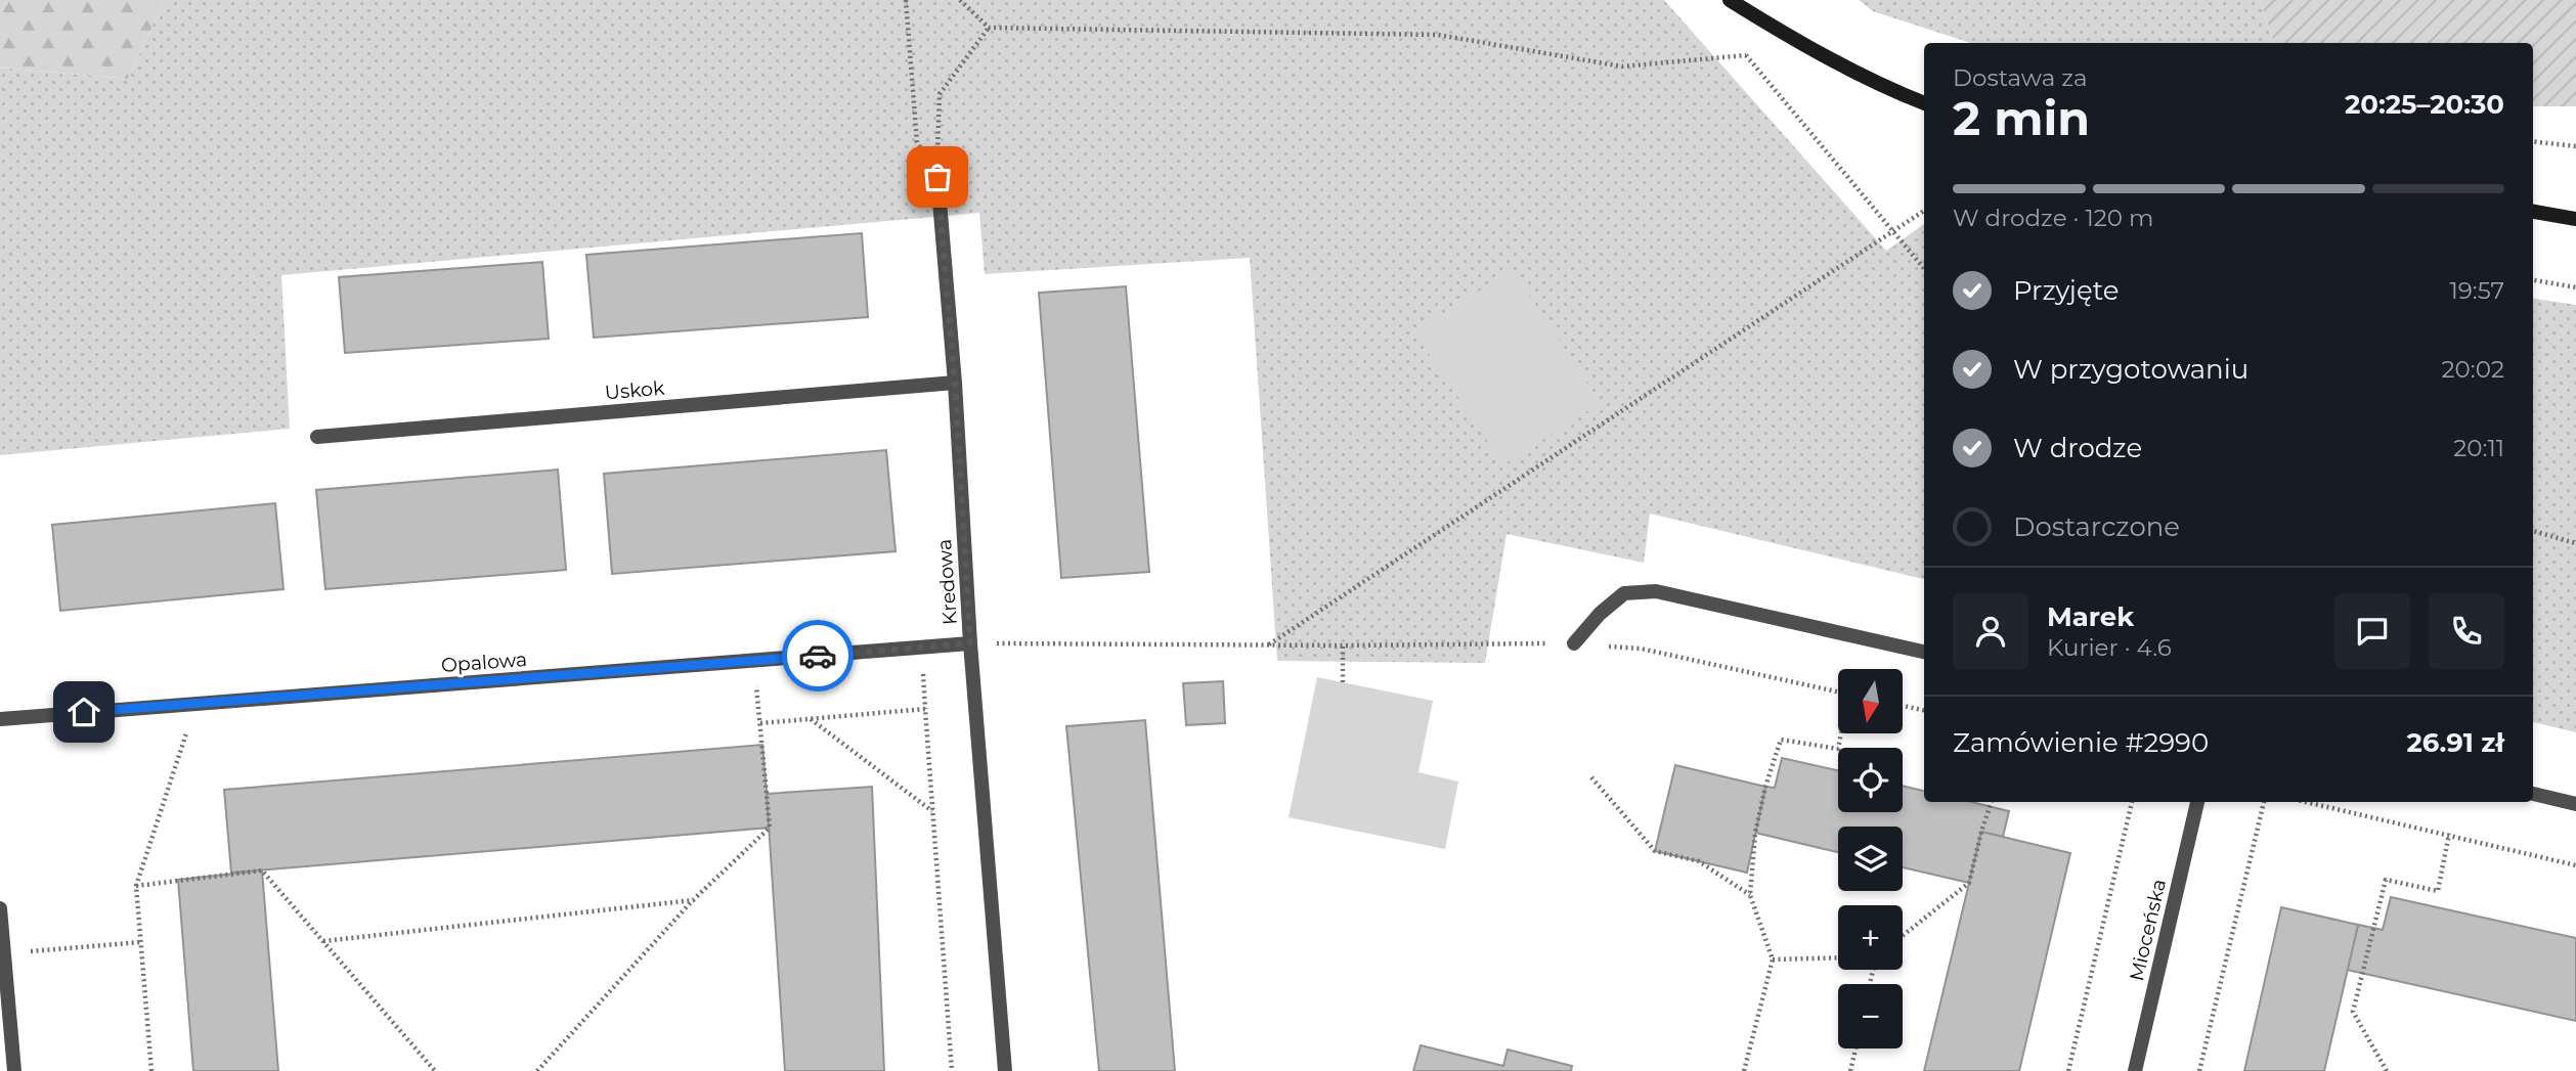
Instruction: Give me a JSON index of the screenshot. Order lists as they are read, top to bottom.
{
  "streets": {
    "street": [
      "Uskok",
      "Kredowa",
      "Opalowa",
      "Mioceńska"
    ]
  },
  "crossings": [
    ["Uskok", "Kredowa"],
    ["Kredowa", "Opalowa"]
  ],
  "north": "bottom",
  "page": {
    "heading": ["2 min", "Dostawa za", "20:25–20:30"],
    "panel": [
      "Marek",
      "Kurier · 4.6",
      "Zamówienie #2990",
      "26.91 zł"
    ],
    "bar": "W drodze · 120 m",
    "list": [
      ["Przyjęte", "19:57"],
      ["W przygotowaniu", "20:02"],
      ["W drodze", "20:11"],
      "Dostarczone"
    ],
    "map_buttons": ["+", "−"]
  }
}
